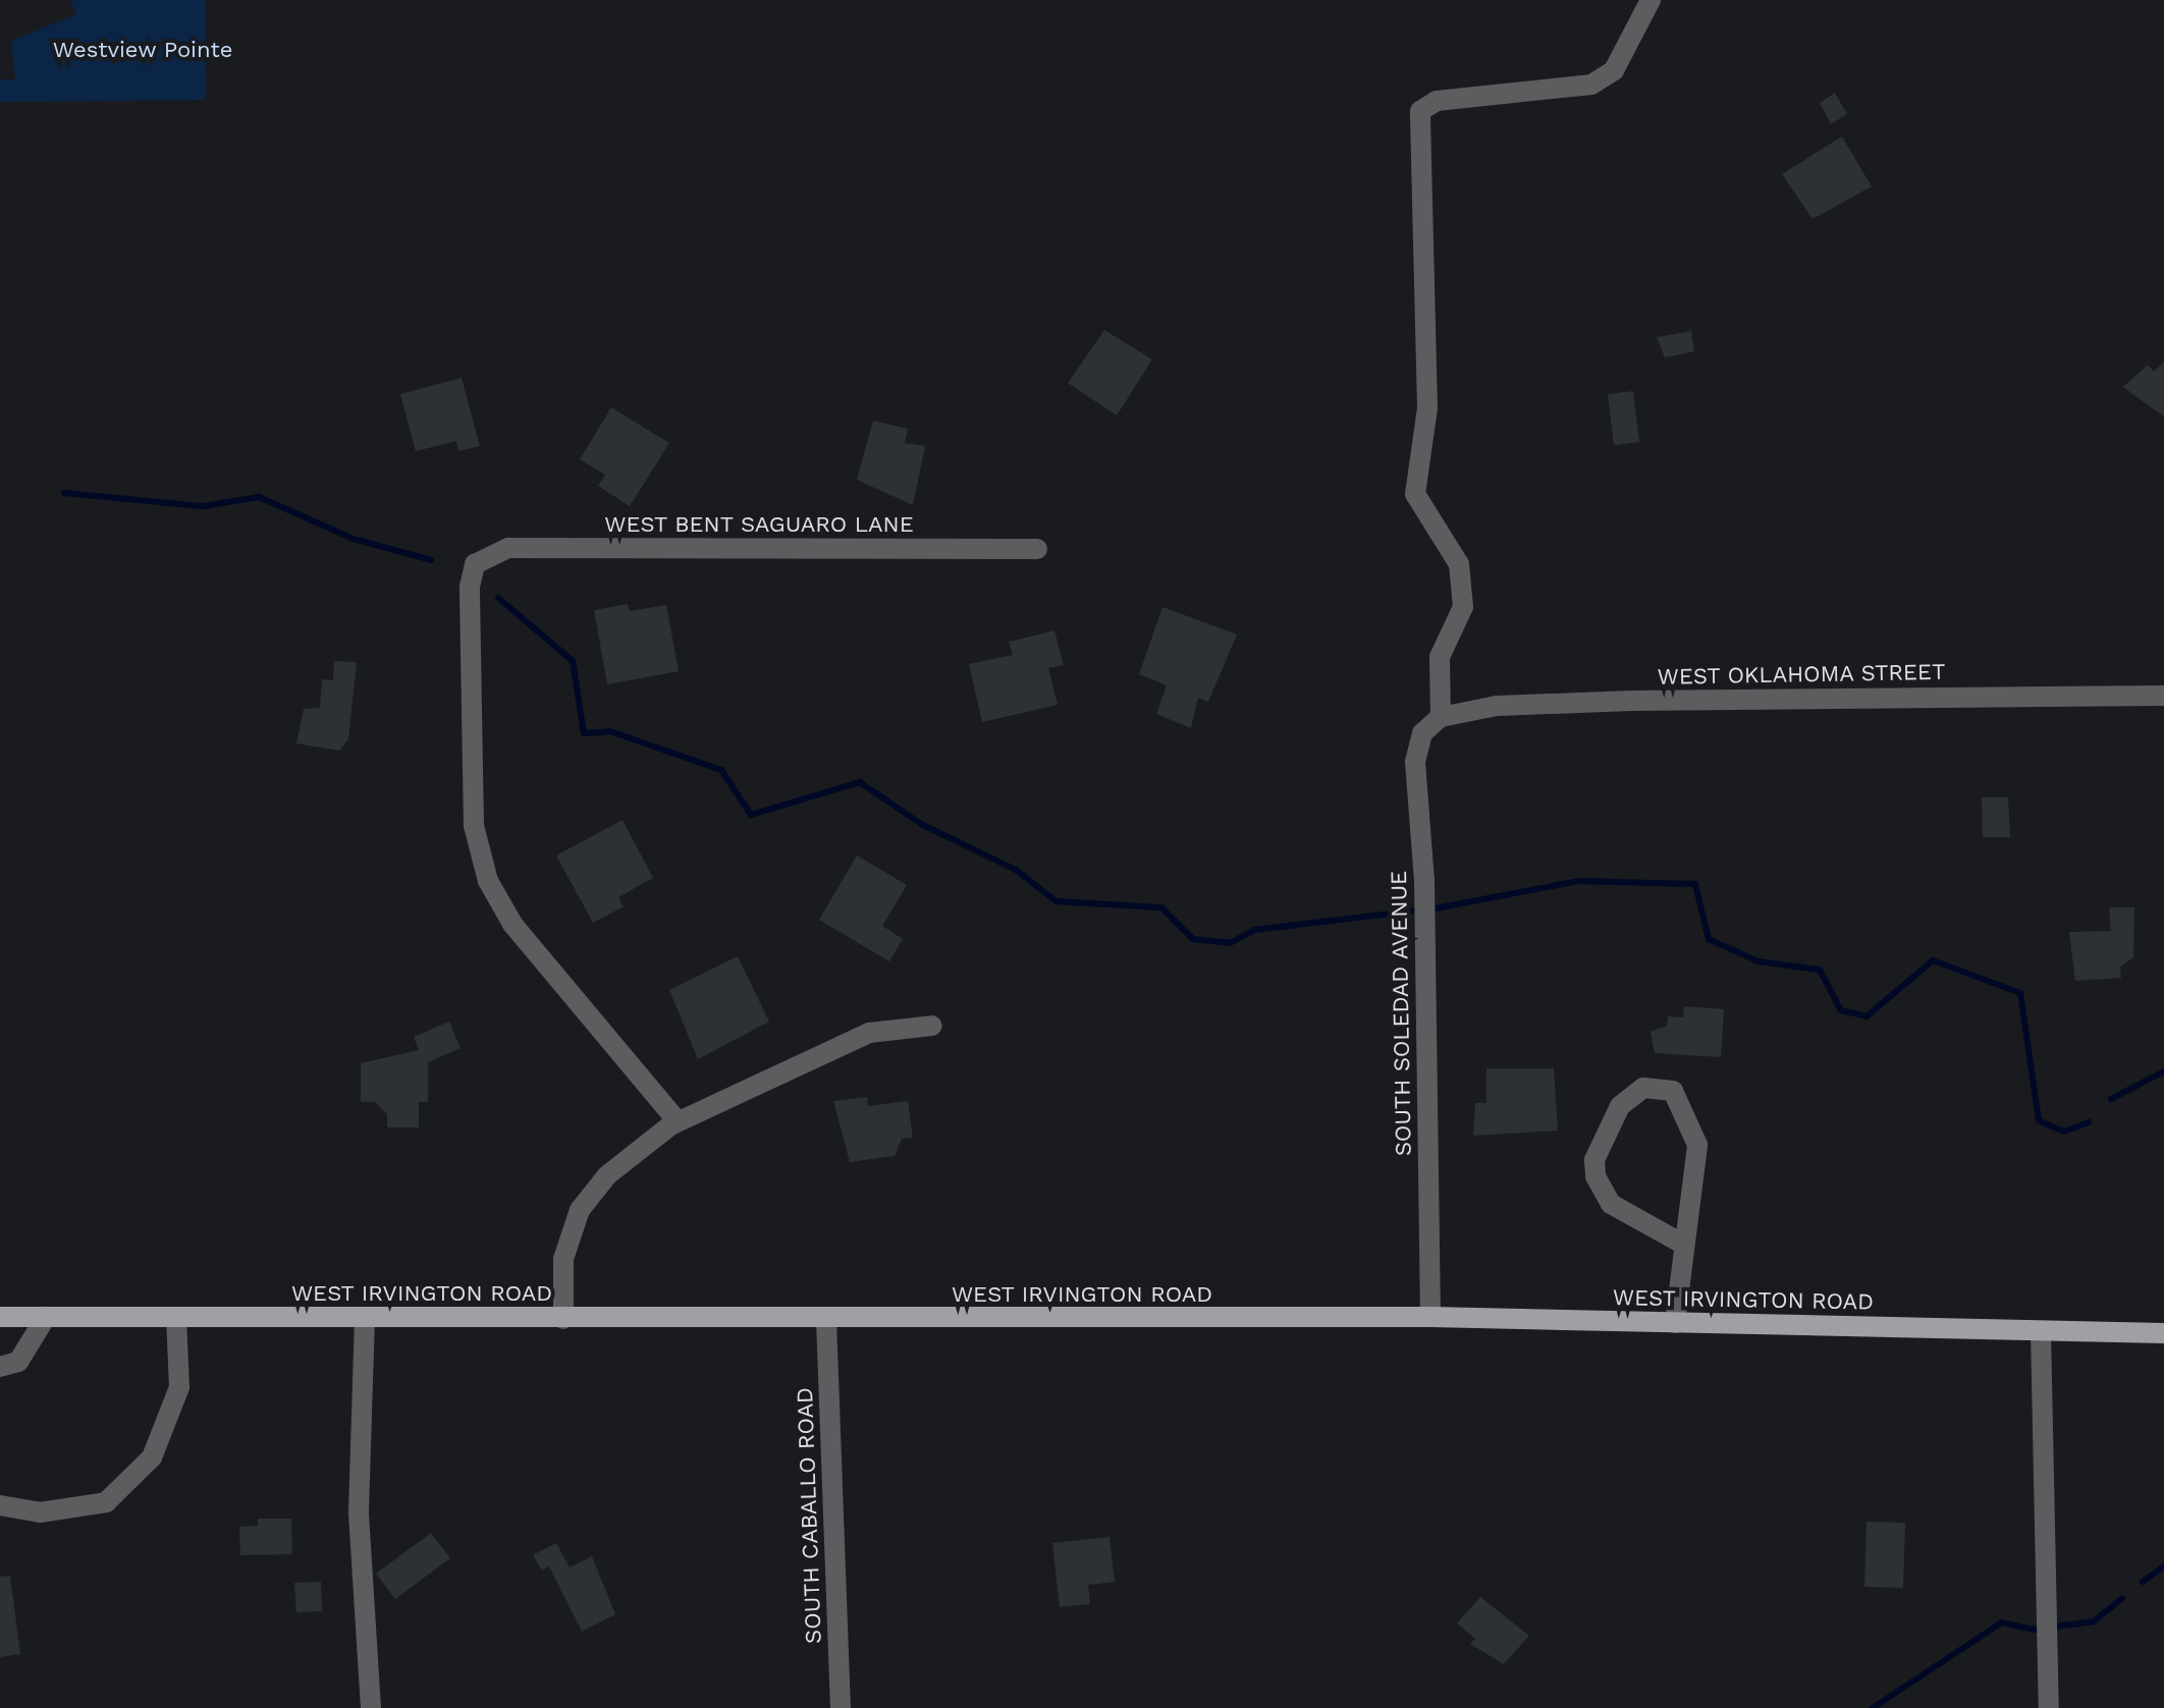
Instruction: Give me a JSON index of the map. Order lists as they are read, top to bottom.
{
  "streets": {
    "main road": ["WEST IRVINGTON ROAD"],
    "street": [
      "WEST BENT SAGUARO LANE",
      "WEST OKLAHOMA STREET",
      "SOUTH SOLEDAD AVENUE",
      "SOUTH CABALLO ROAD"
    ]
  },
  "crossings": [
    ["WEST OKLAHOMA STREET", "SOUTH SOLEDAD AVENUE"],
    ["SOUTH SOLEDAD AVENUE", "WEST IRVINGTON ROAD"],
    ["WEST IRVINGTON ROAD", "SOUTH CABALLO ROAD"]
  ],
  "parks": ["Westview Pointe"]
}
